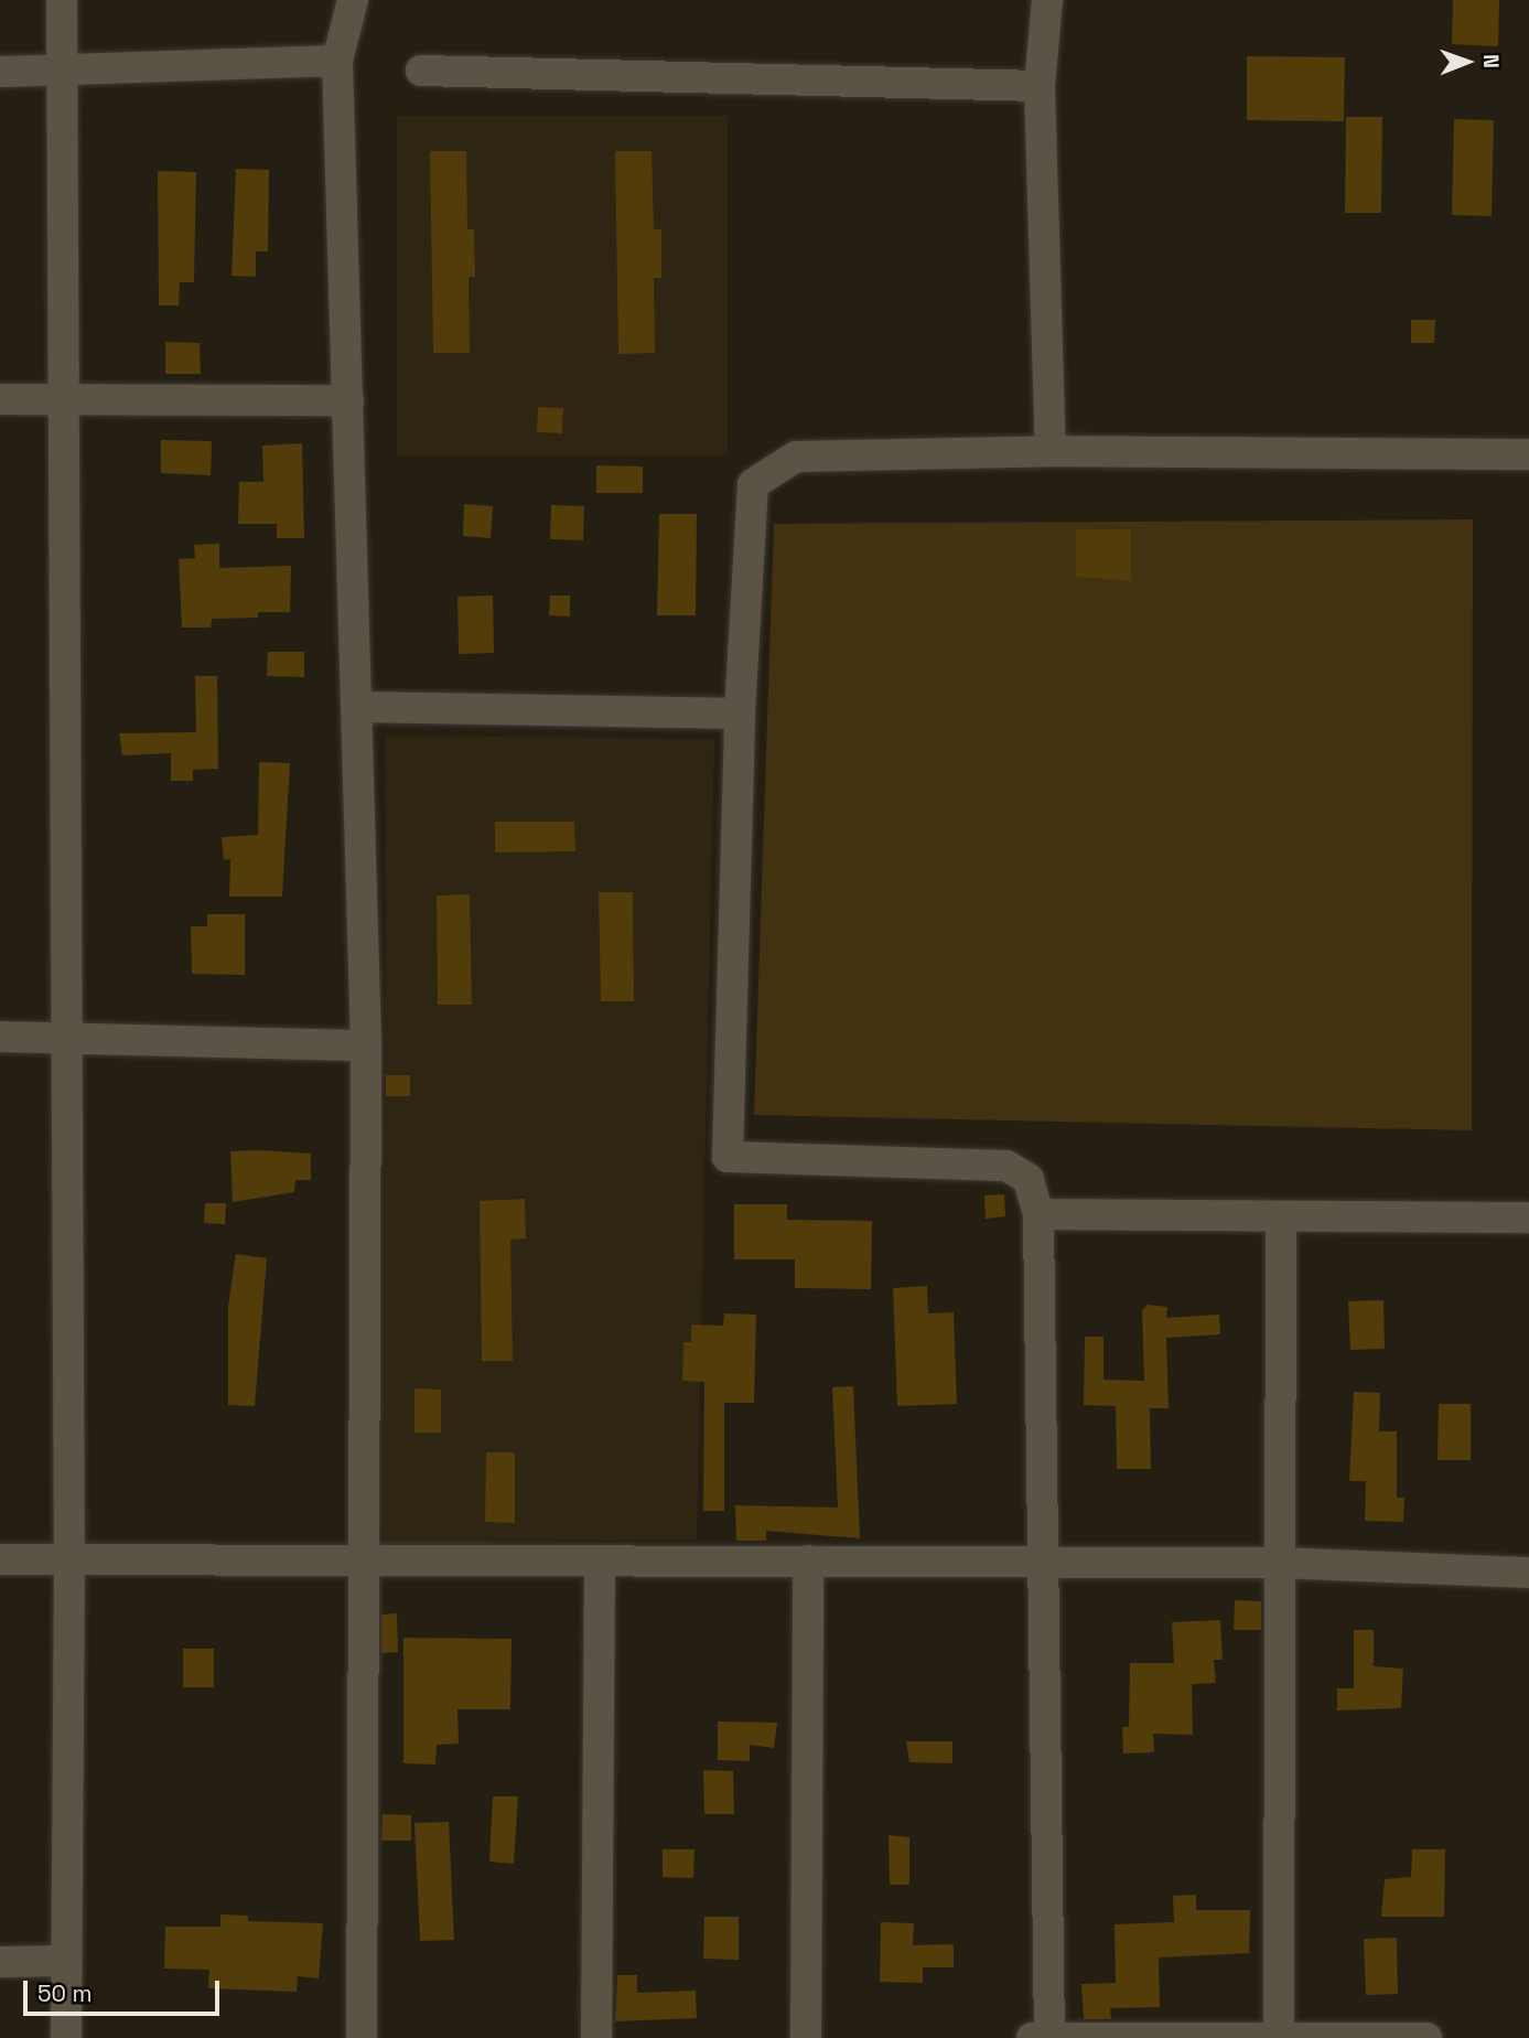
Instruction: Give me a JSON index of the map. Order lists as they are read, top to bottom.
{
  "scale_bar": "50 m",
  "north": "right"
}
